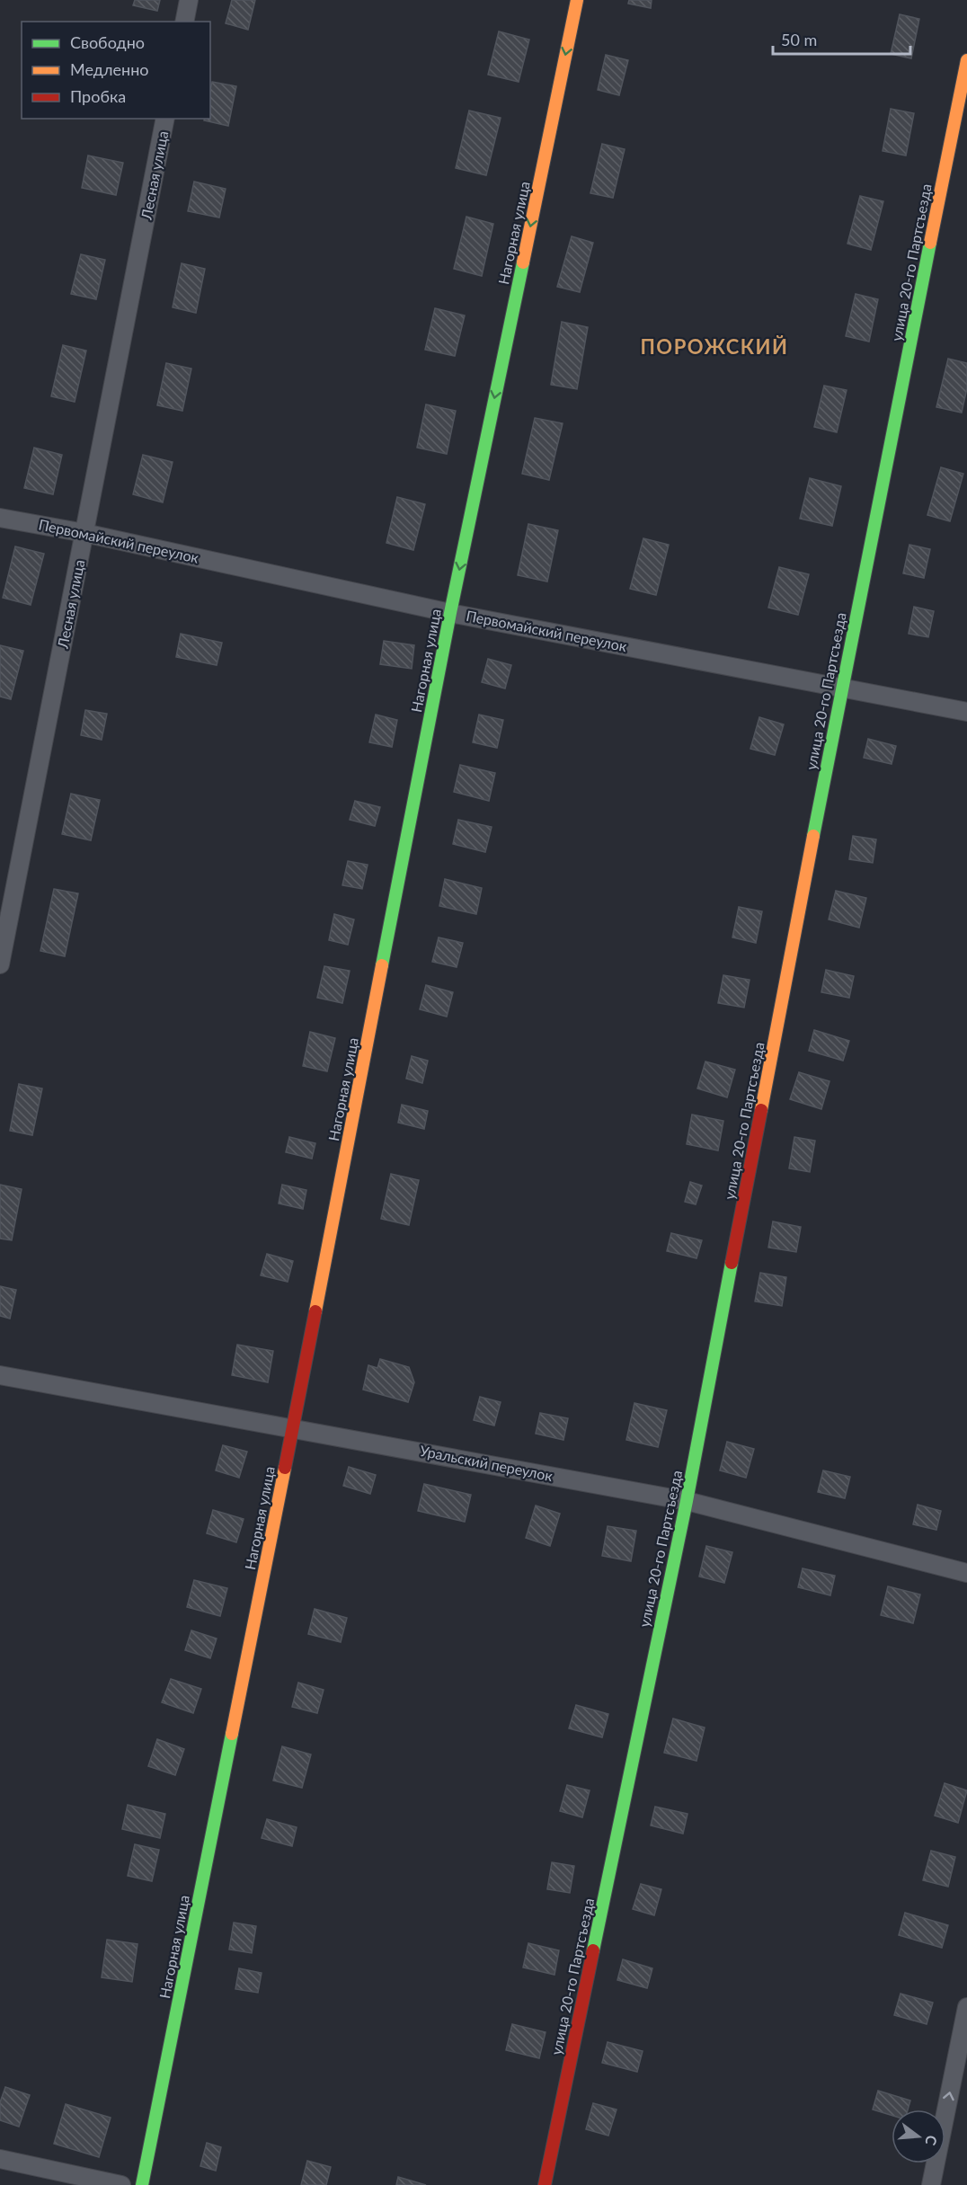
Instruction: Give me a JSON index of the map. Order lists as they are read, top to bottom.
{
  "streets": {
    "street": [
      "Лесная улица",
      "Нагорная улица",
      "улица 20-го Партсъезда",
      "Первомайский переулок",
      "Уральский переулок"
    ]
  },
  "crossings": [
    ["Лесная улица", "Первомайский переулок"],
    ["Нагорная улица", "Первомайский переулок"],
    ["Нагорная улица", "Уральский переулок"],
    ["улица 20-го Партсъезда", "Первомайский переулок"],
    ["улица 20-го Партсъезда", "Уральский переулок"]
  ],
  "districts": ["ПОРОЖСКИЙ"],
  "legend": ["Свободно", "Медленно", "Пробка"],
  "scale_bar": "50 m",
  "north": "right"
}
